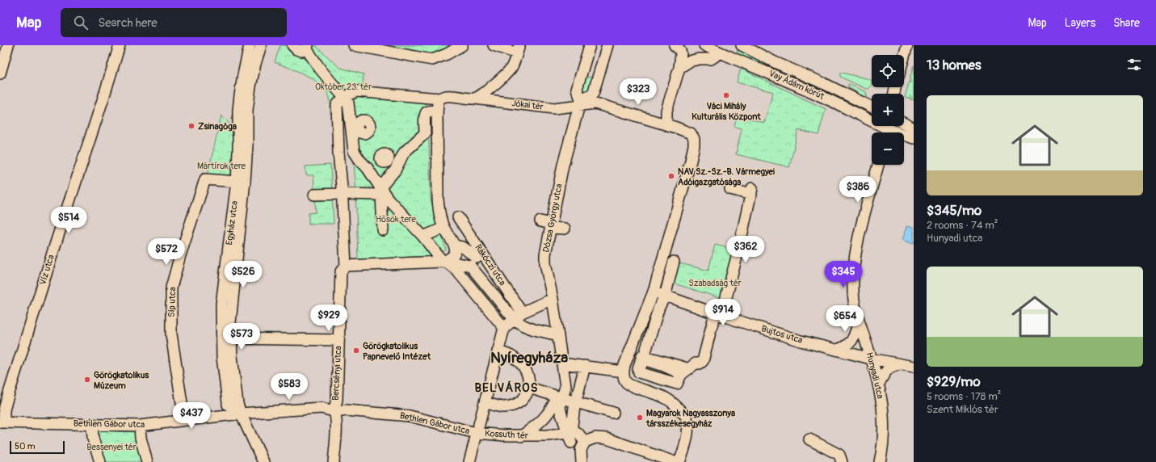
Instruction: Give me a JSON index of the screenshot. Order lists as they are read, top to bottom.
{
  "streets": {
    "street": [
      "Vay Ádám körút",
      "Jókai tér",
      "Dózsa György utca",
      "Egyház utca",
      "Rákóczi utca",
      "Víz utca",
      "Síp utca",
      "Bujtos utca",
      "Bercsényi utca",
      "Hunyadi utca",
      "Bethlen Gábor utca",
      "Kossuth tér"
    ]
  },
  "crossings": [
    ["Jókai tér", "Dózsa György utca"],
    ["Egyház utca", "Síp utca"],
    ["Egyház utca", "Bethlen Gábor utca"],
    ["Víz utca", "Bethlen Gábor utca"],
    ["Bujtos utca", "Hunyadi utca"],
    ["Bercsényi utca", "Bethlen Gábor utca"],
    ["Bethlen Gábor utca", "Kossuth tér"]
  ],
  "districts": ["Nyíregyháza", "BELVÁROS"],
  "parks": [
    "Október 23. tér",
    "Mártírok tere",
    "Hősök tere",
    "Szabadság tér",
    "Bessenyei tér"
  ],
  "places": [
    "Váci Mihály Kulturális Központ",
    "Zsinagóga",
    "NAV Sz.-Sz.-B. Vármegyei Adóigazgatósága",
    "Görögkatolikus Papnevelő Intézet",
    "Görögkatolikus Múzeum",
    "Magyarok Nagyasszonya társszékesegyház"
  ],
  "scale_bar": "50 m",
  "page": {
    "header": "Map",
    "search": "Search here",
    "nav": ["Map", "Layers", "Share"],
    "heading": "13 homes",
    "map_buttons": ["+", "−"],
    "price": [
      "$323",
      "$386",
      "$514",
      "$362",
      "$572",
      "$526",
      "$345",
      "$914",
      "$929",
      "$654",
      "$573",
      "$583",
      "$437"
    ],
    "list": [
      {
        "name": "$345/mo",
        "note": "2 rooms · 74 m² · Hunyadi utca"
      },
      {
        "name": "$929/mo",
        "note": "5 rooms · 178 m² · Szent Miklós tér"
      }
    ],
    "scale": "50 m"
  }
}
